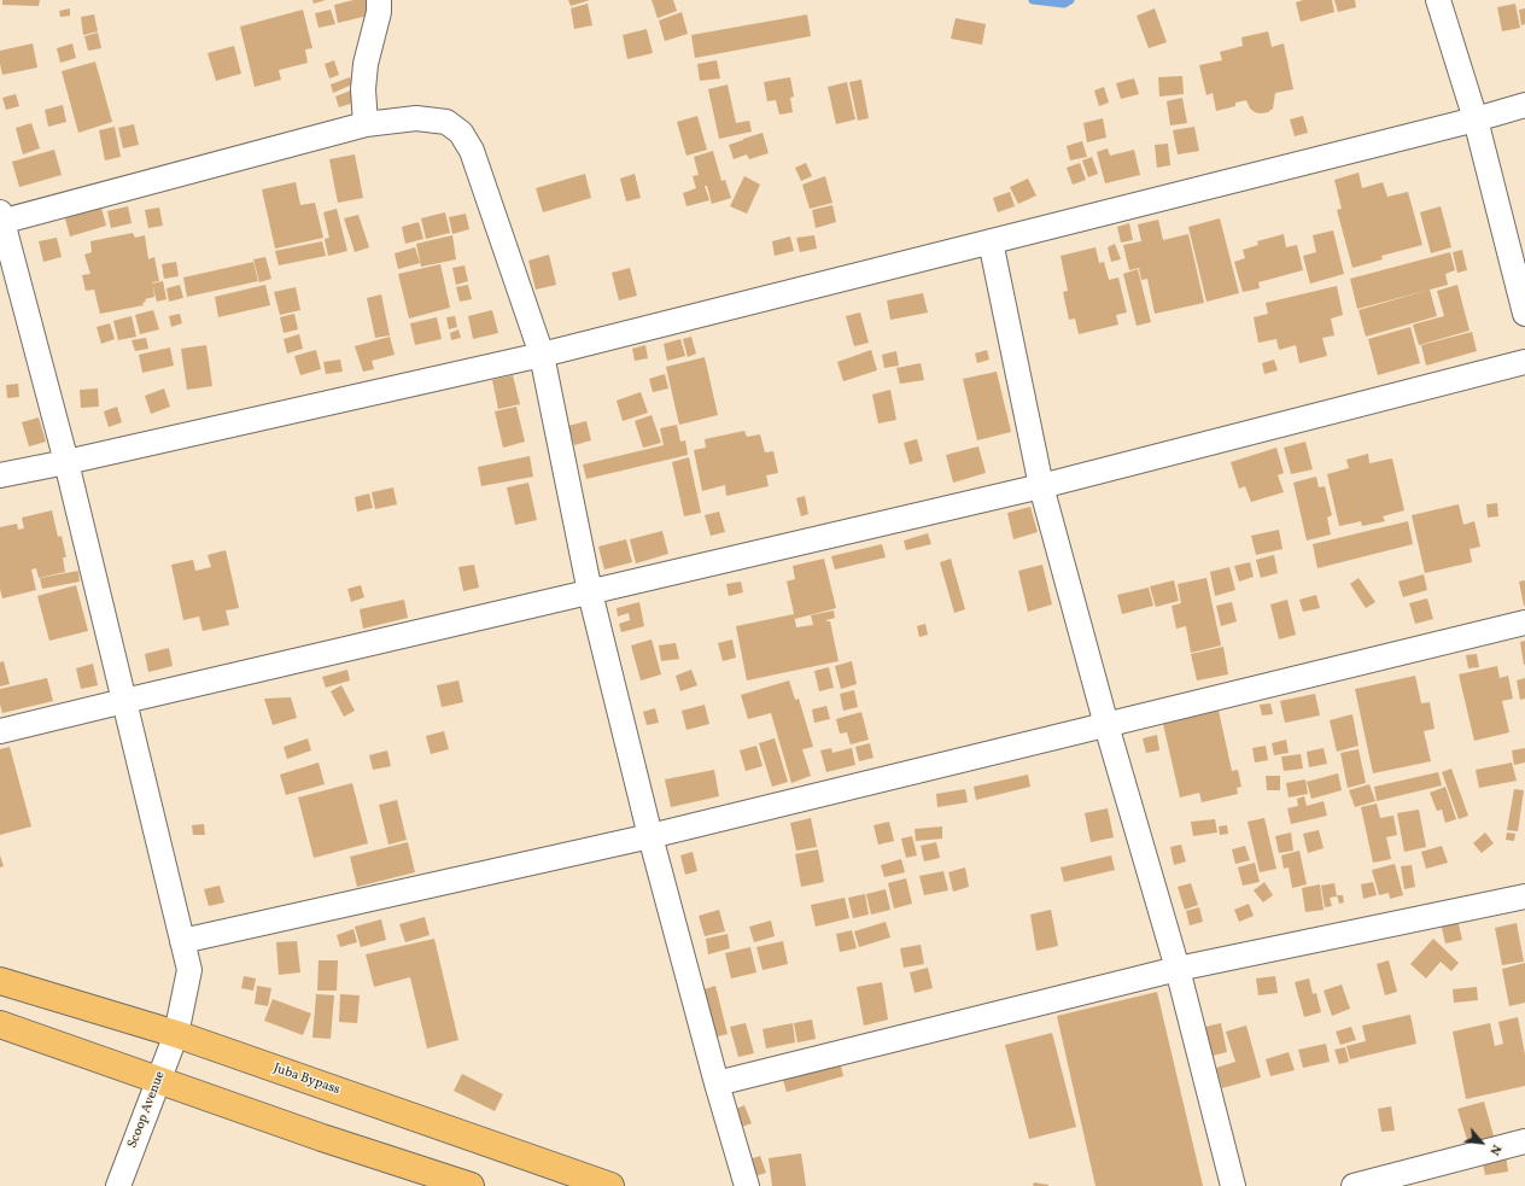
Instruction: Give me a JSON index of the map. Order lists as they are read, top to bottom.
{
  "streets": {
    "main road": ["Juba Bypass"],
    "street": ["Scoop Avenue"]
  },
  "crossings": [
    ["Juba Bypass", "Scoop Avenue"]
  ],
  "north": "bottom right"
}
